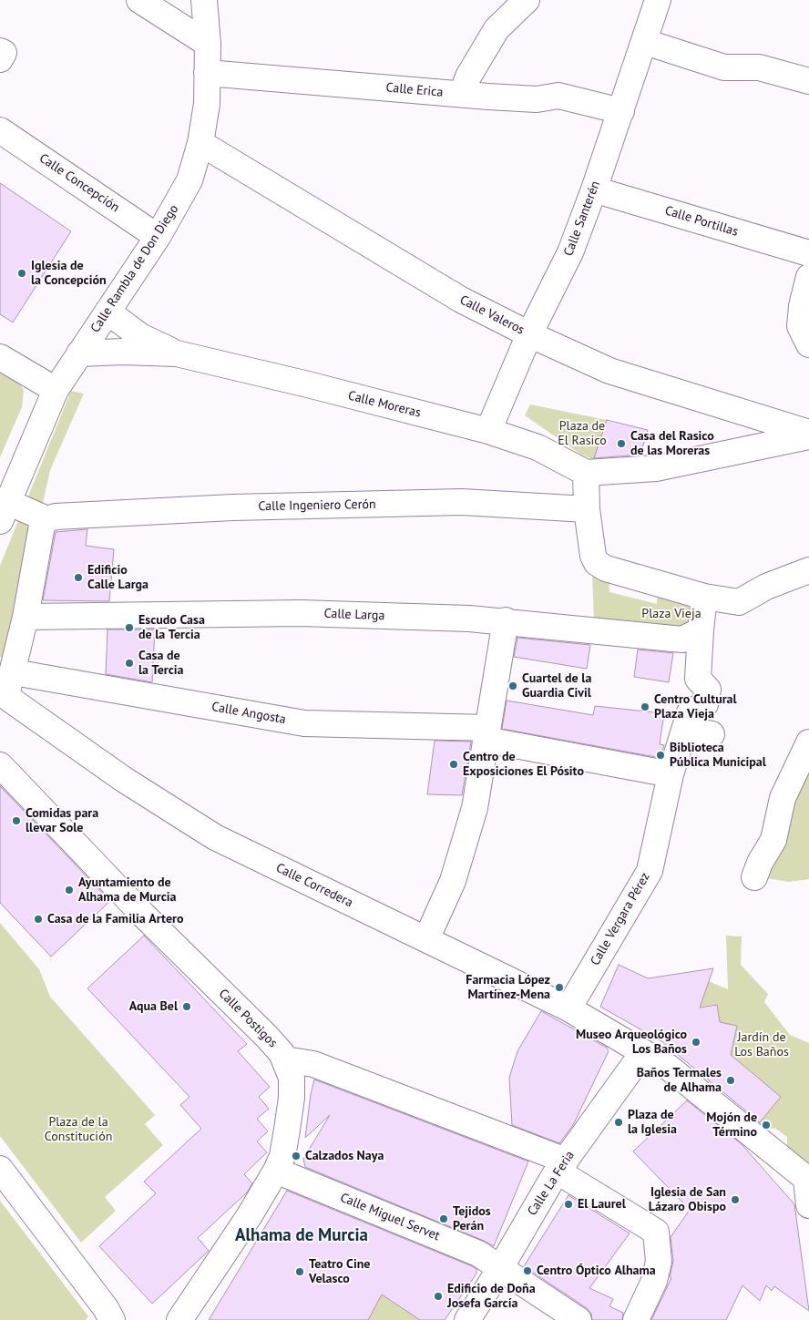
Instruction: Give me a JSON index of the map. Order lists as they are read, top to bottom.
{
  "streets": {
    "street": [
      "Calle Erica",
      "Calle Concepción",
      "Calle Santerén",
      "Calle Portillas",
      "Calle Rambla de Don Diego",
      "Calle Valeros",
      "Calle Moreras",
      "Calle Ingeniero Cerón",
      "Calle Larga",
      "Calle Angosta",
      "Calle Corredera",
      "Calle Vergara Pérez",
      "Calle Postigos",
      "Calle La Feria",
      "Calle Miguel Servet"
    ]
  },
  "crossings": [
    ["Calle Erica", "Calle Santerén"],
    ["Calle Erica", "Calle Rambla de Don Diego"],
    ["Calle Concepción", "Calle Rambla de Don Diego"],
    ["Calle Santerén", "Calle Portillas"],
    ["Calle Santerén", "Calle Valeros"],
    ["Calle Santerén", "Calle Moreras"],
    ["Calle Rambla de Don Diego", "Calle Valeros"],
    ["Calle Rambla de Don Diego", "Calle Moreras"],
    ["Calle Angosta", "Calle Corredera"],
    ["Calle Angosta", "Calle Vergara Pérez"],
    ["Calle Corredera", "Calle Vergara Pérez"],
    ["Calle Corredera", "Calle La Feria"],
    ["Calle Postigos", "Calle La Feria"],
    ["Calle La Feria", "Calle Miguel Servet"]
  ],
  "districts": ["Alhama de Murcia"],
  "parks": [
    "Plaza de El Rasico",
    "Plaza Vieja",
    "Jardín de Los Baños",
    "Plaza de la Constitución"
  ],
  "places": [
    "Iglesia de la Concepción",
    "Casa del Rasico de las Moreras",
    "Edificio Calle Larga",
    "Escudo Casa de la Tercia",
    "Casa de la Tercia",
    "Cuartel de la Guardia Civil",
    "Centro Cultural Plaza Vieja",
    "Biblioteca Pública Municipal",
    "Centro de Exposiciones El Pósito",
    "Comidas para llevar Sole",
    "Ayuntamiento de Alhama de Murcia",
    "Casa de la Familia Artero",
    "Farmacia López Martínez-Mena",
    "Aqua Bel",
    "Museo Arqueológico Los Baños",
    "Baños Termales de Alhama",
    "Plaza de la Iglesia",
    "Mojón de Término",
    "Calzados Naya",
    "Iglesia de San Lázaro Obispo",
    "El Laurel",
    "Tejidos Perán",
    "Centro Óptico Alhama",
    "Teatro Cine Velasco",
    "Edificio de Doña Josefa García"
  ]
}
